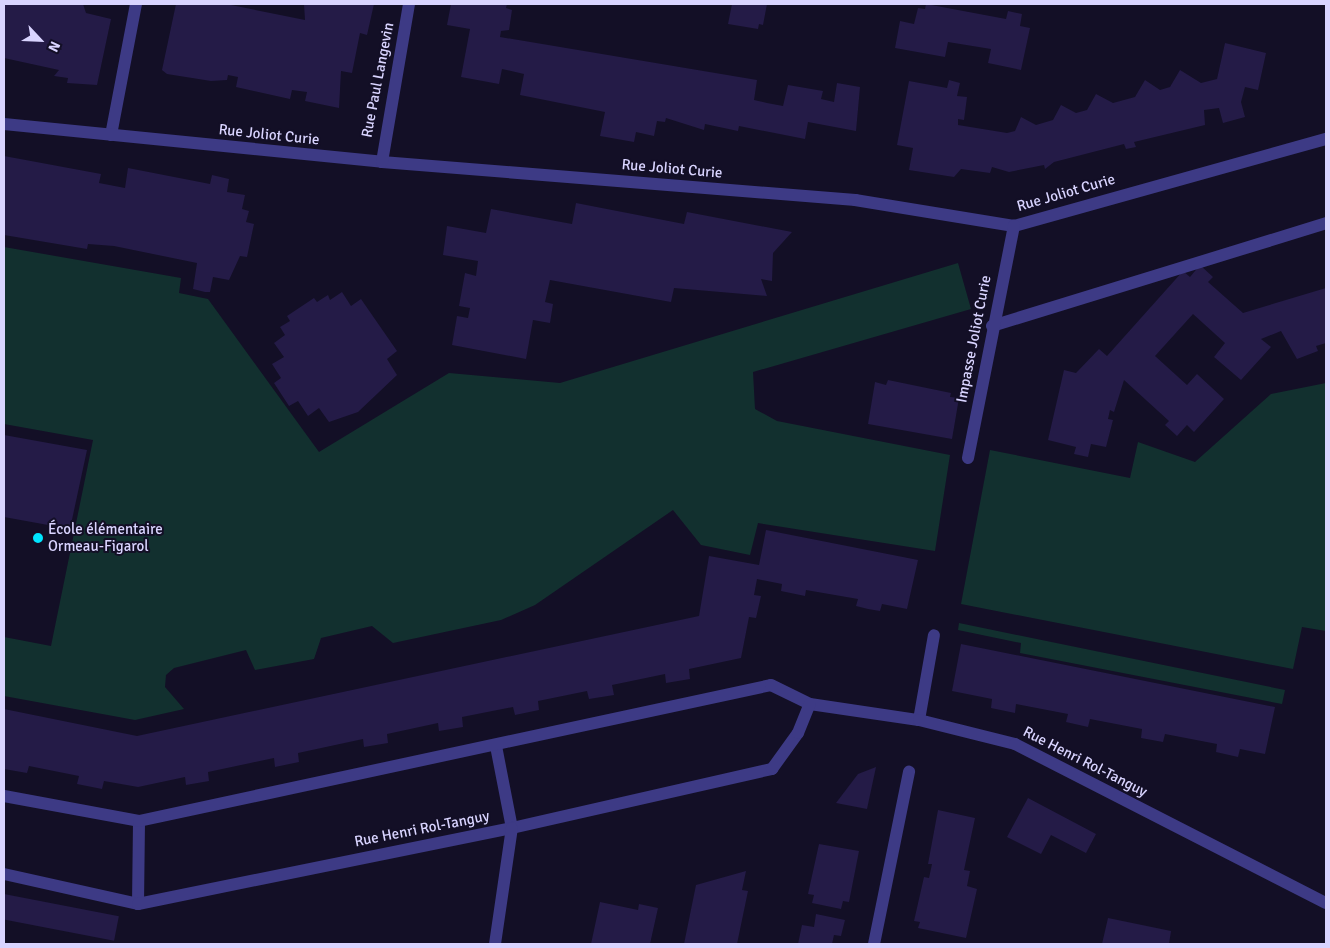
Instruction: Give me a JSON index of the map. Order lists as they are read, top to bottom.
{
  "streets": {
    "street": [
      "Rue Paul Langevin",
      "Rue Joliot Curie",
      "Impasse Joliot Curie",
      "Rue Henri Rol-Tanguy"
    ]
  },
  "crossings": [
    ["Rue Paul Langevin", "Rue Joliot Curie"],
    ["Rue Joliot Curie", "Impasse Joliot Curie"]
  ],
  "places": ["École élémentaire Ormeau-Figarol"],
  "north": "bottom right"
}
